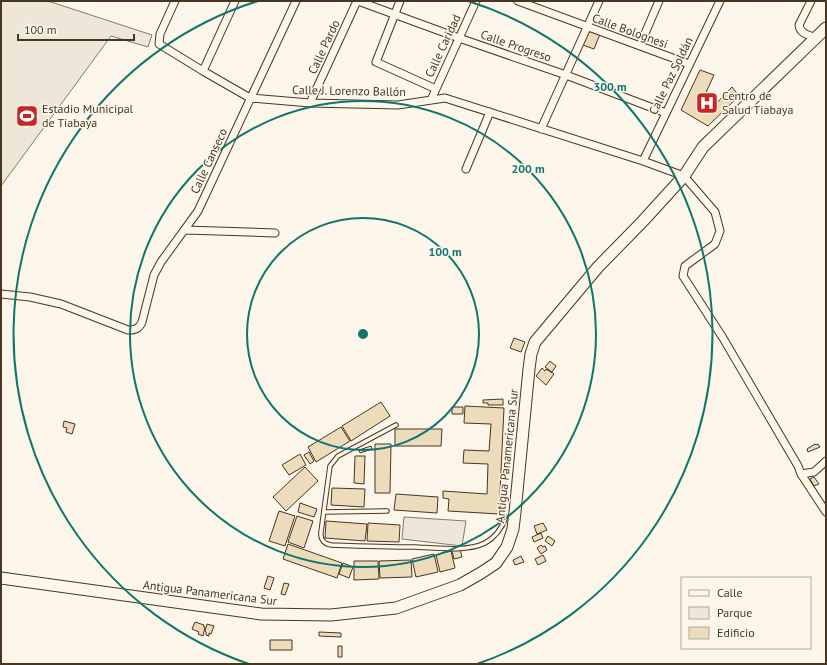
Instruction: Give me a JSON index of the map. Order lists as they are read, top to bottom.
{
  "streets": {
    "main road": ["Antigua Panamericana Sur"],
    "street": [
      "Calle Bolognesi",
      "Calle Caridad",
      "Calle Progreso",
      "Calle Pardo",
      "Calle Paz Soldán",
      "Calle J. Lorenzo Ballón",
      "Calle Canseco"
    ]
  },
  "crossings": [
    ["Calle Bolognesi", "Calle Paz Soldán"],
    ["Calle Caridad", "Calle Progreso"],
    ["Calle Caridad", "Calle J. Lorenzo Ballón"],
    ["Calle Progreso", "Calle Pardo"],
    ["Calle Progreso", "Calle Paz Soldán"],
    ["Calle Pardo", "Calle J. Lorenzo Ballón"],
    ["Calle Paz Soldán", "Calle J. Lorenzo Ballón"],
    ["Calle J. Lorenzo Ballón", "Calle Canseco"],
    ["Calle J. Lorenzo Ballón", "Antigua Panamericana Sur"]
  ],
  "places": {
    "hospital": ["Centro de Salud Tiabaya"],
    "sports": ["Estadio Municipal de Tiabaya"]
  },
  "legend": ["Calle", "Parque", "Edificio"],
  "scale_bar": "100 m",
  "rings": ["300 m", "200 m", "100 m"]
}
